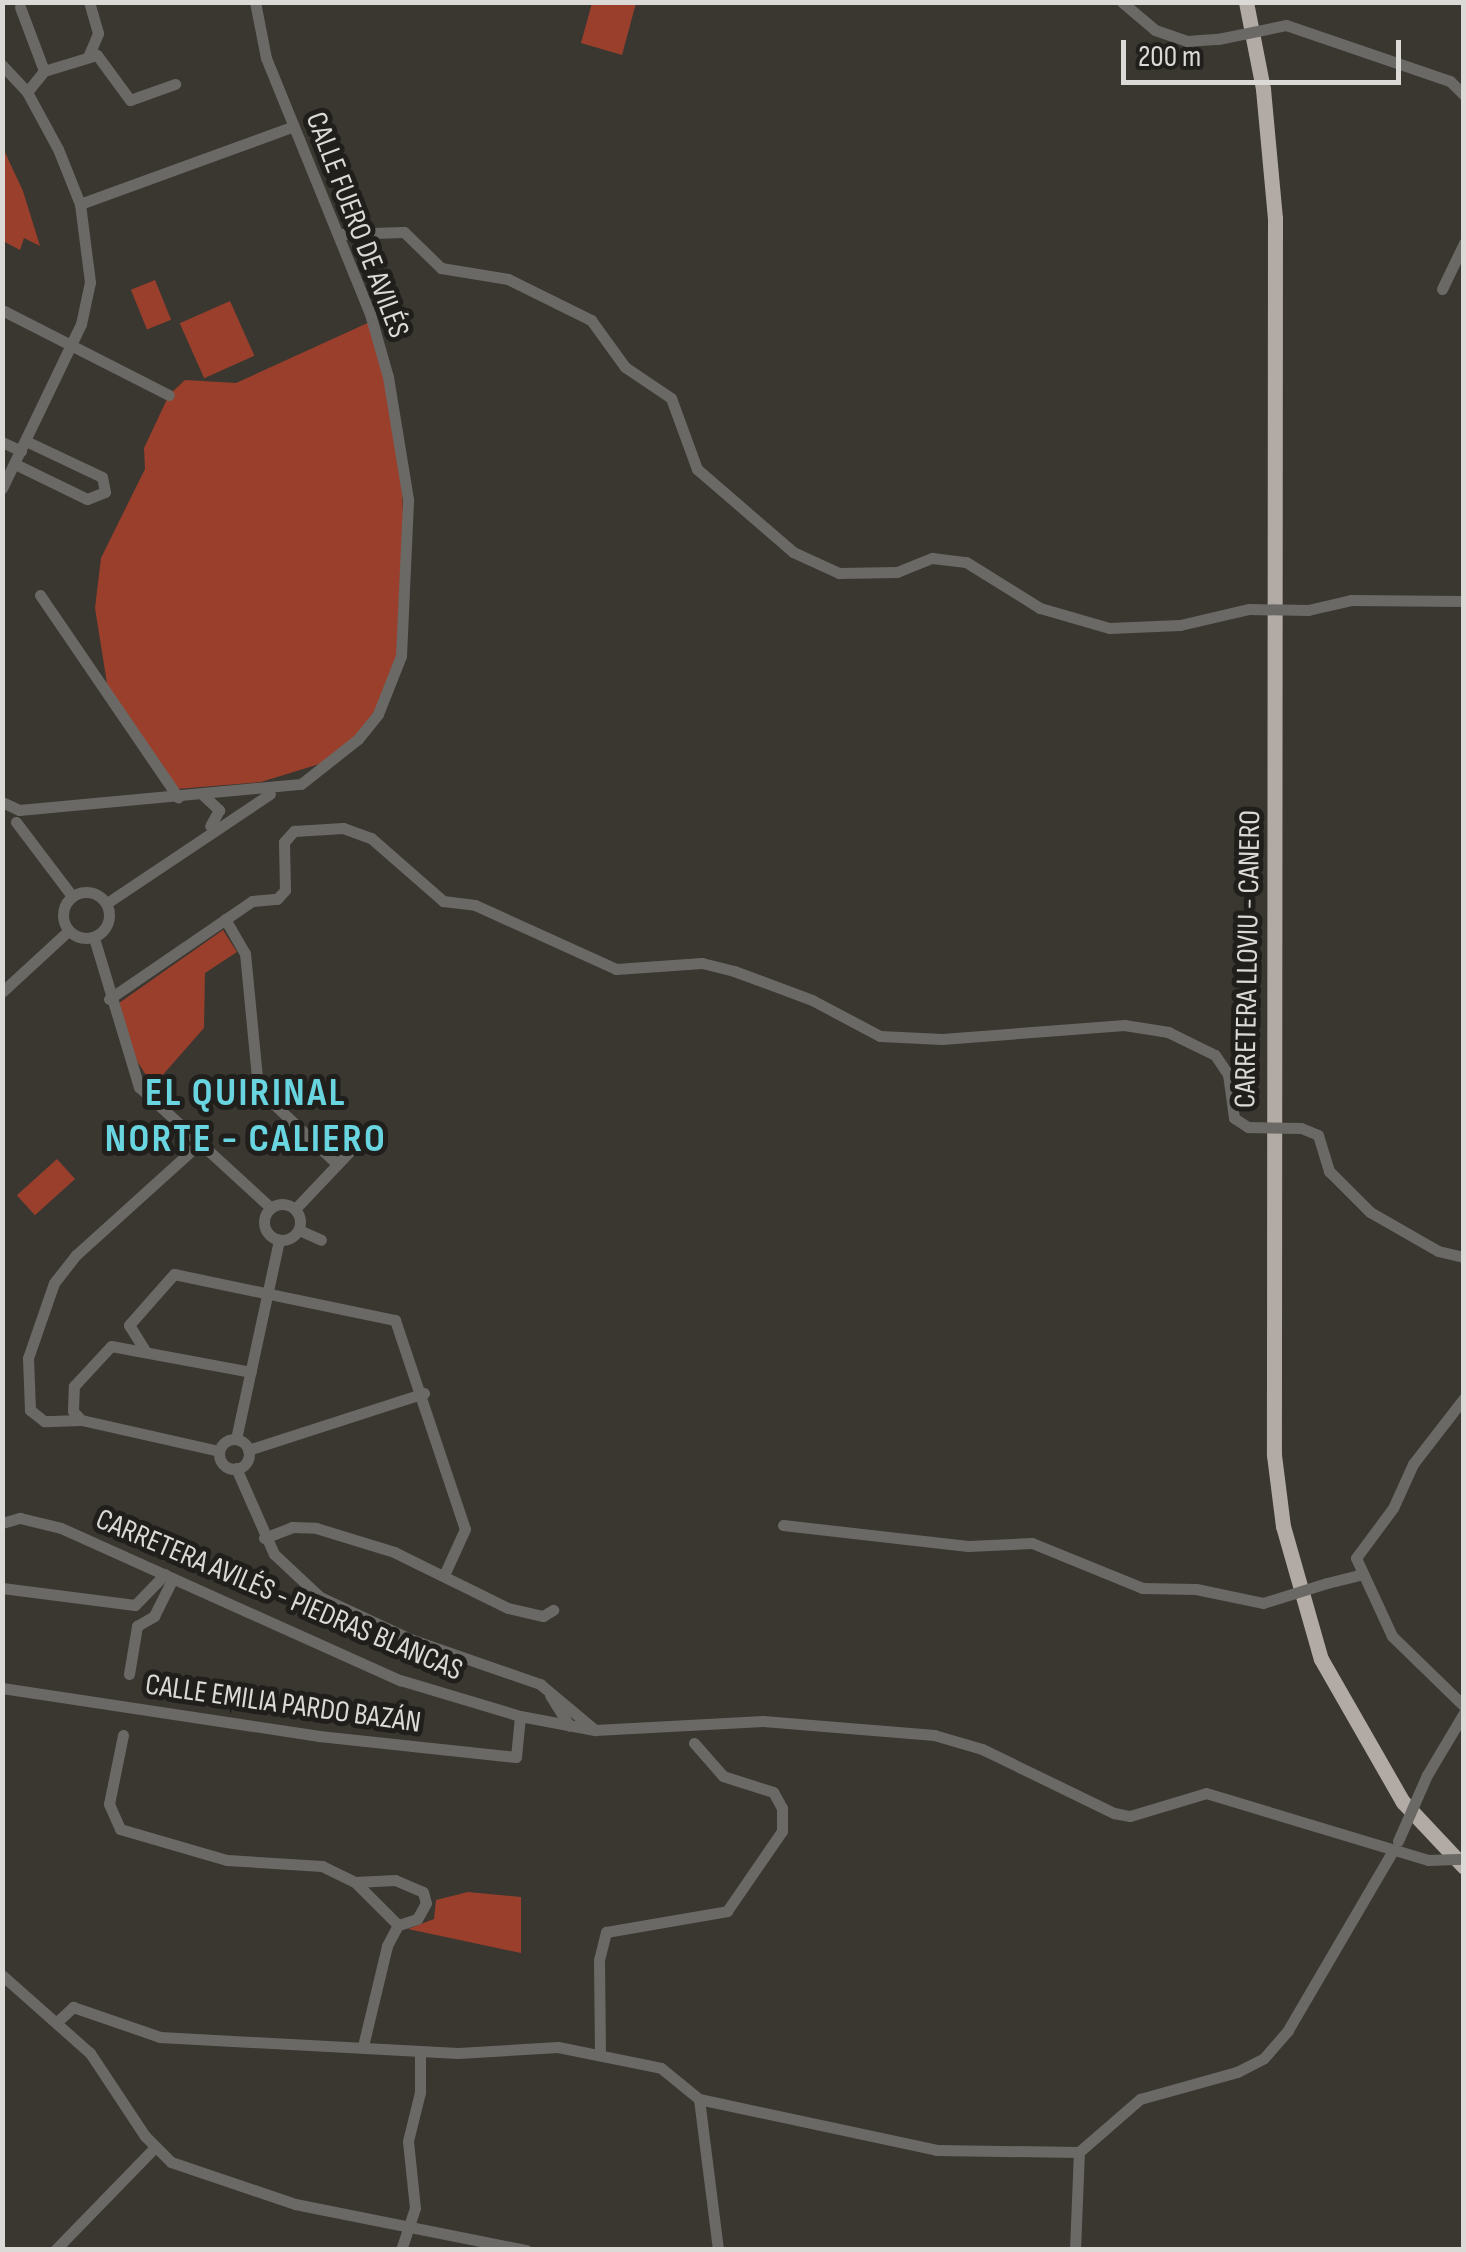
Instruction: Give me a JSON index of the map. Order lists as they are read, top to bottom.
{
  "streets": {
    "highway": ["CARRETERA LLOVIU - CANERO"],
    "street": ["CALLE FUERO DE AVILÉS", "CARRETERA AVILÉS - PIEDRAS BLANCAS", "CALLE EMILIA PARDO BAZÁN"]
  },
  "crossings": [
    ["CARRETERA AVILÉS - PIEDRAS BLANCAS", "CALLE EMILIA PARDO BAZÁN"]
  ],
  "districts": ["EL QUIRINAL NORTE - CALIERO"],
  "scale_bar": "200 m"
}
